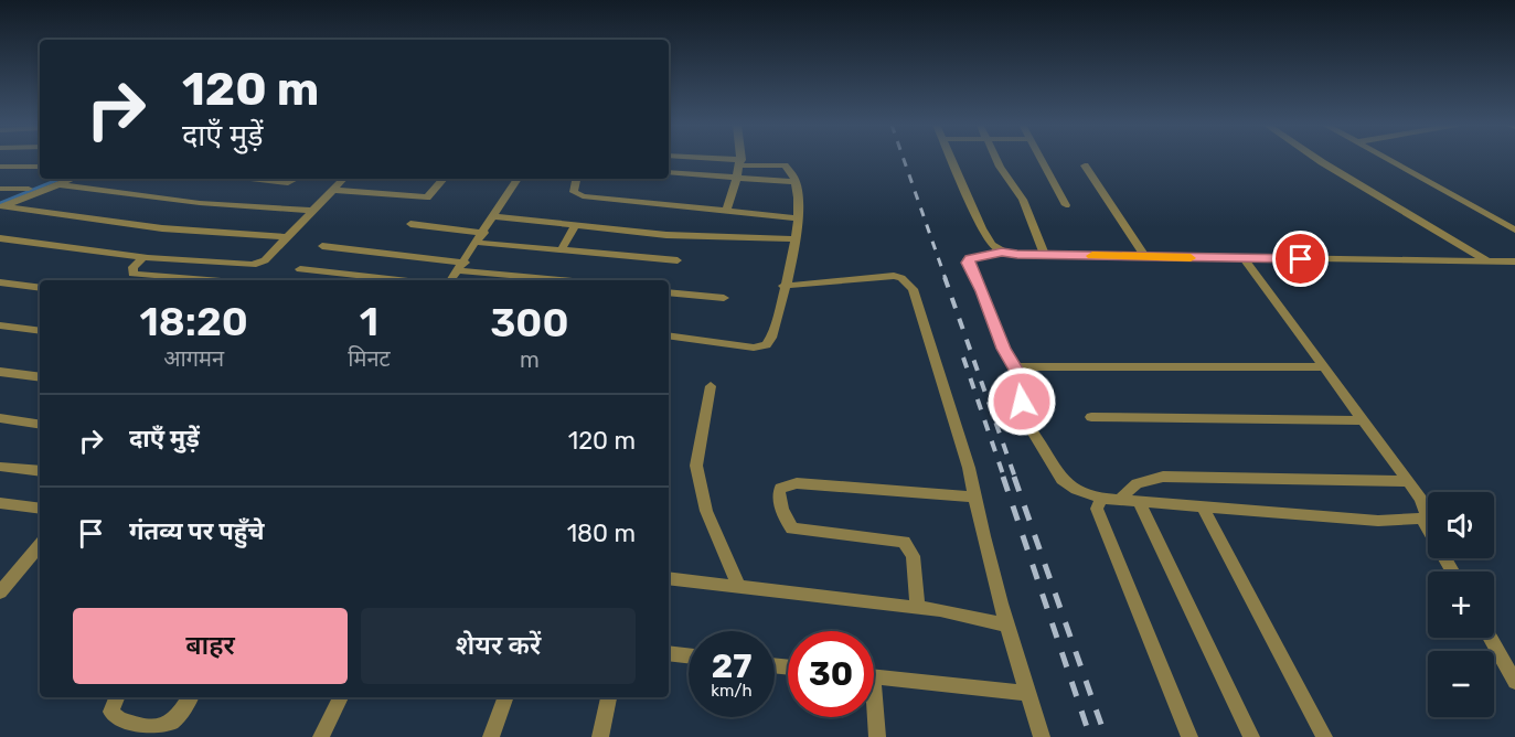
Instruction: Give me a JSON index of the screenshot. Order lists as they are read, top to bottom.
{
  "page": {
    "turn": ["120 m", "दाएँ मुड़ें"],
    "eta": [
      "18:20",
      "आगमन",
      "1",
      "मिनट",
      "300",
      "m"
    ],
    "list": [
      {
        "name": "दाएँ मुड़ें",
        "value": "120 m"
      },
      {
        "name": "गंतव्य पर पहुँचे",
        "value": "180 m"
      }
    ],
    "map_buttons": ["+", "−"],
    "buttons": ["बाहर", "शेयर करें"],
    "speed": "27 km/h",
    "limit": "30"
  }
}
